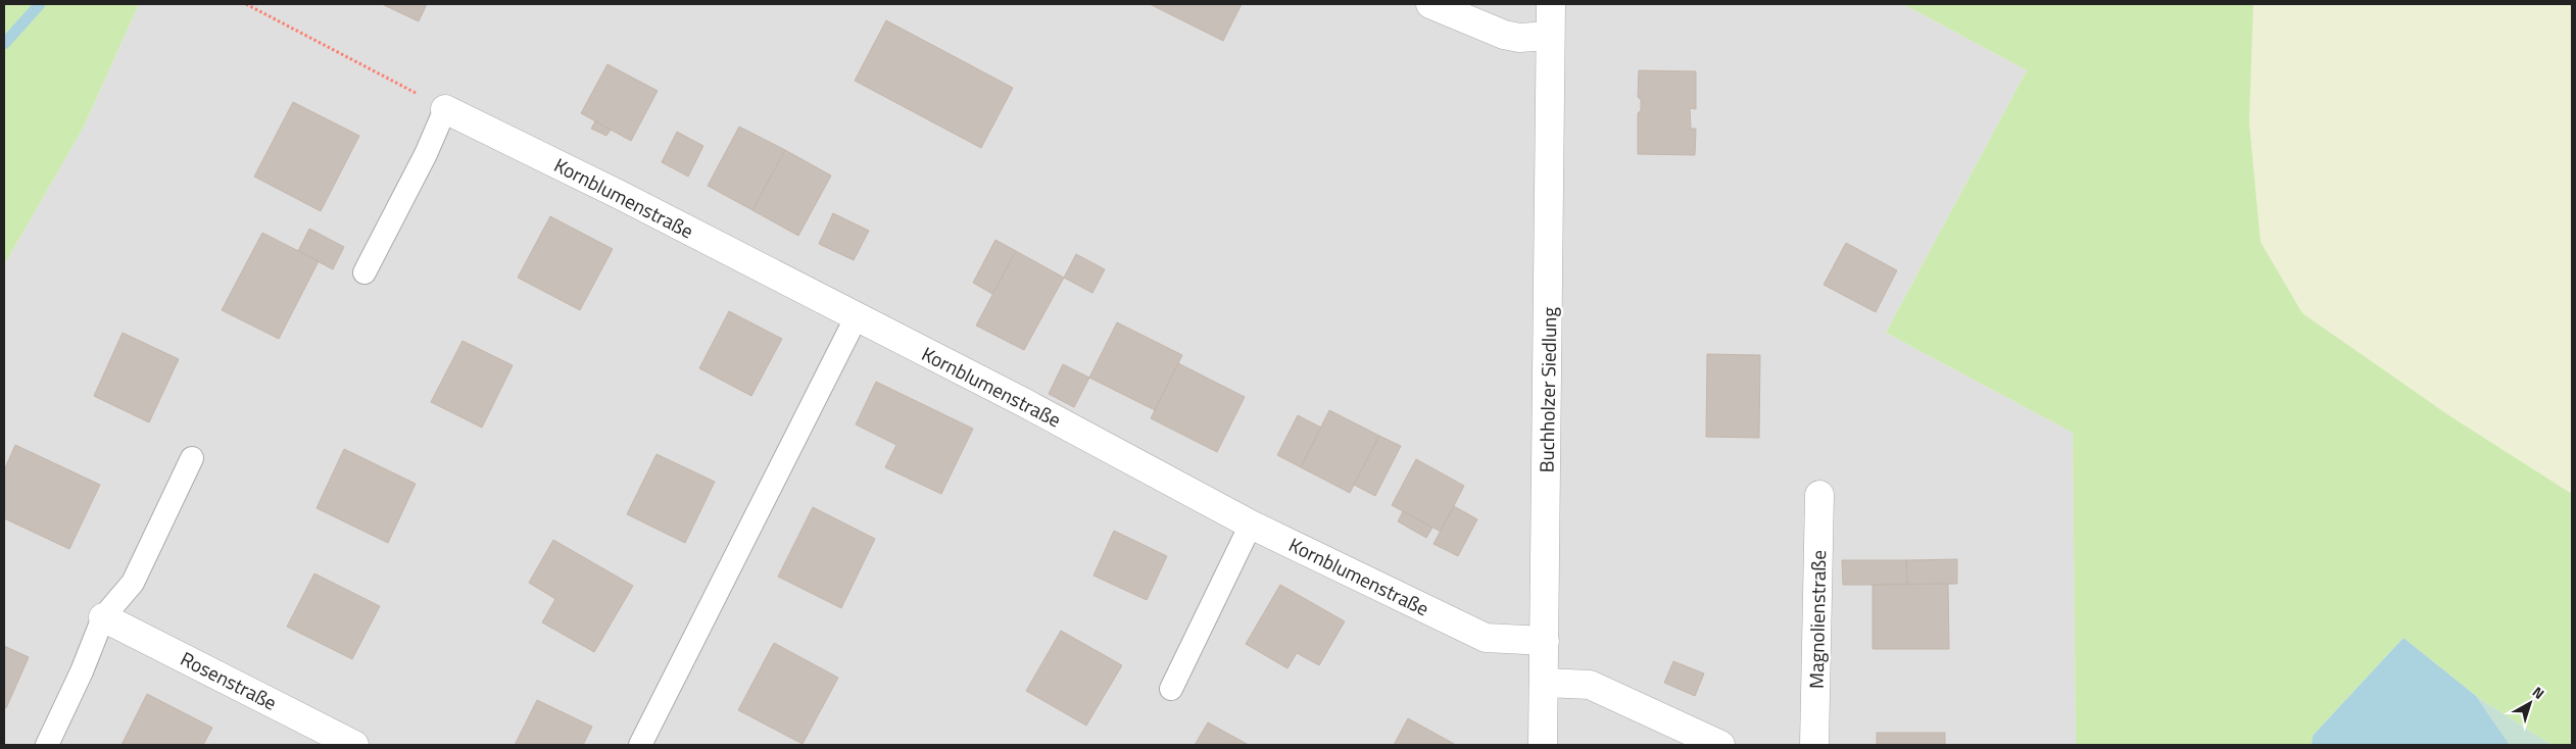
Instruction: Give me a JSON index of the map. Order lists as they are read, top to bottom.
{
  "streets": {
    "street": [
      "Kornblumenstraße",
      "Buchholzer Siedlung",
      "Magnolienstraße",
      "Rosenstraße"
    ]
  },
  "crossings": [
    ["Kornblumenstraße", "Buchholzer Siedlung"]
  ],
  "north": "top right"
}
